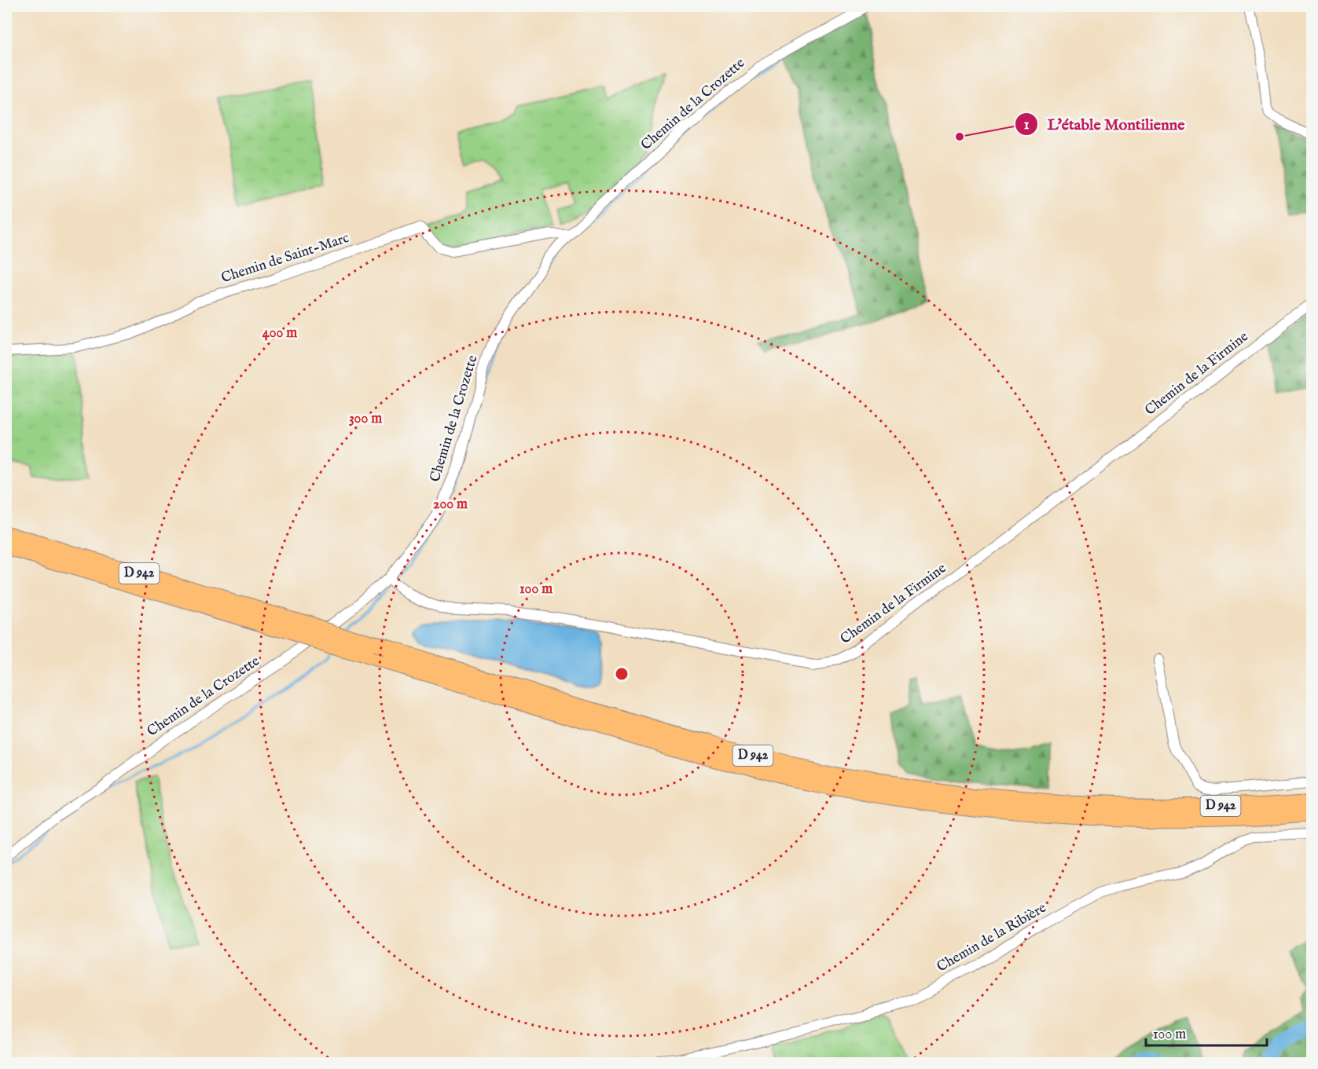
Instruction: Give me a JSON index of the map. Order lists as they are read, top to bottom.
{
  "streets": {
    "highway": ["D 942"],
    "street": [
      "Chemin de la Crozette",
      "Chemin de Saint-Marc",
      "Chemin de la Firmine",
      "Chemin de la Ribière"
    ]
  },
  "crossings": [
    ["Chemin de la Crozette", "Chemin de Saint-Marc"],
    ["Chemin de la Crozette", "Chemin de la Firmine"]
  ],
  "places": ["L'étable Montilienne"],
  "scale_bar": "100 m",
  "rings": [
    "400 m",
    "300 m",
    "200 m",
    "100 m"
  ]
}
